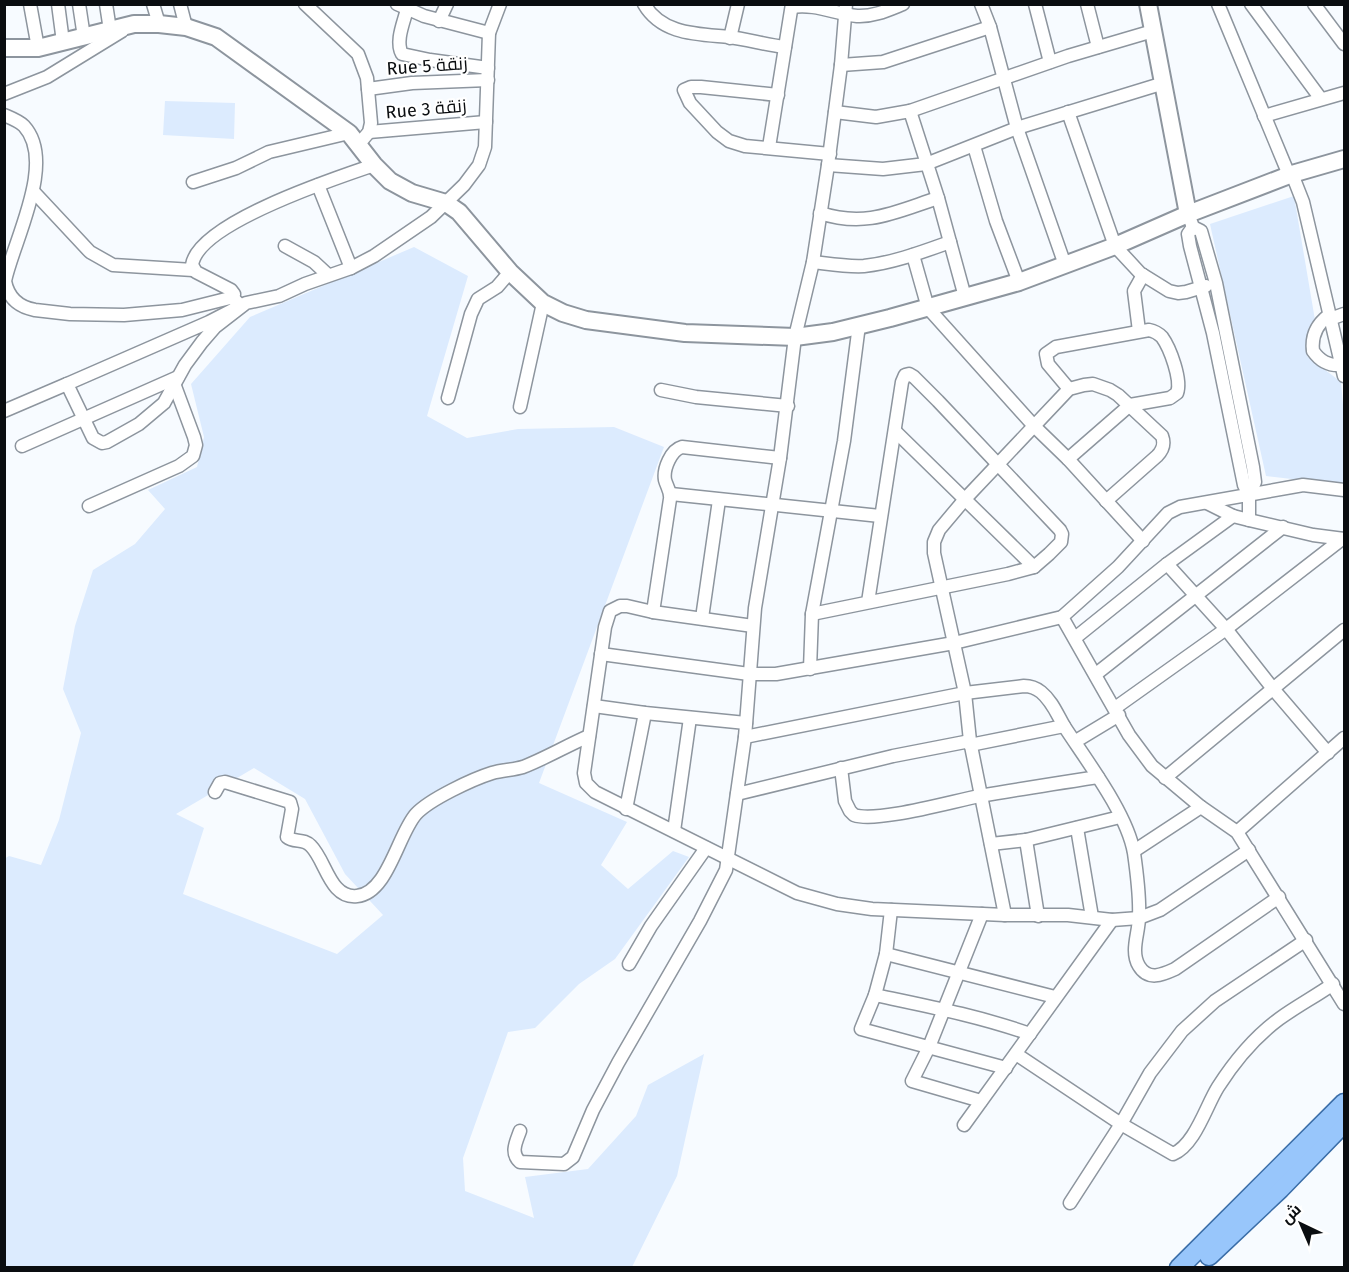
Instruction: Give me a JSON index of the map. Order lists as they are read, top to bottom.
{
  "streets": {
    "street": ["Rue 5 زنقة", "Rue 3 زنقة"]
  },
  "north": "top left"
}
